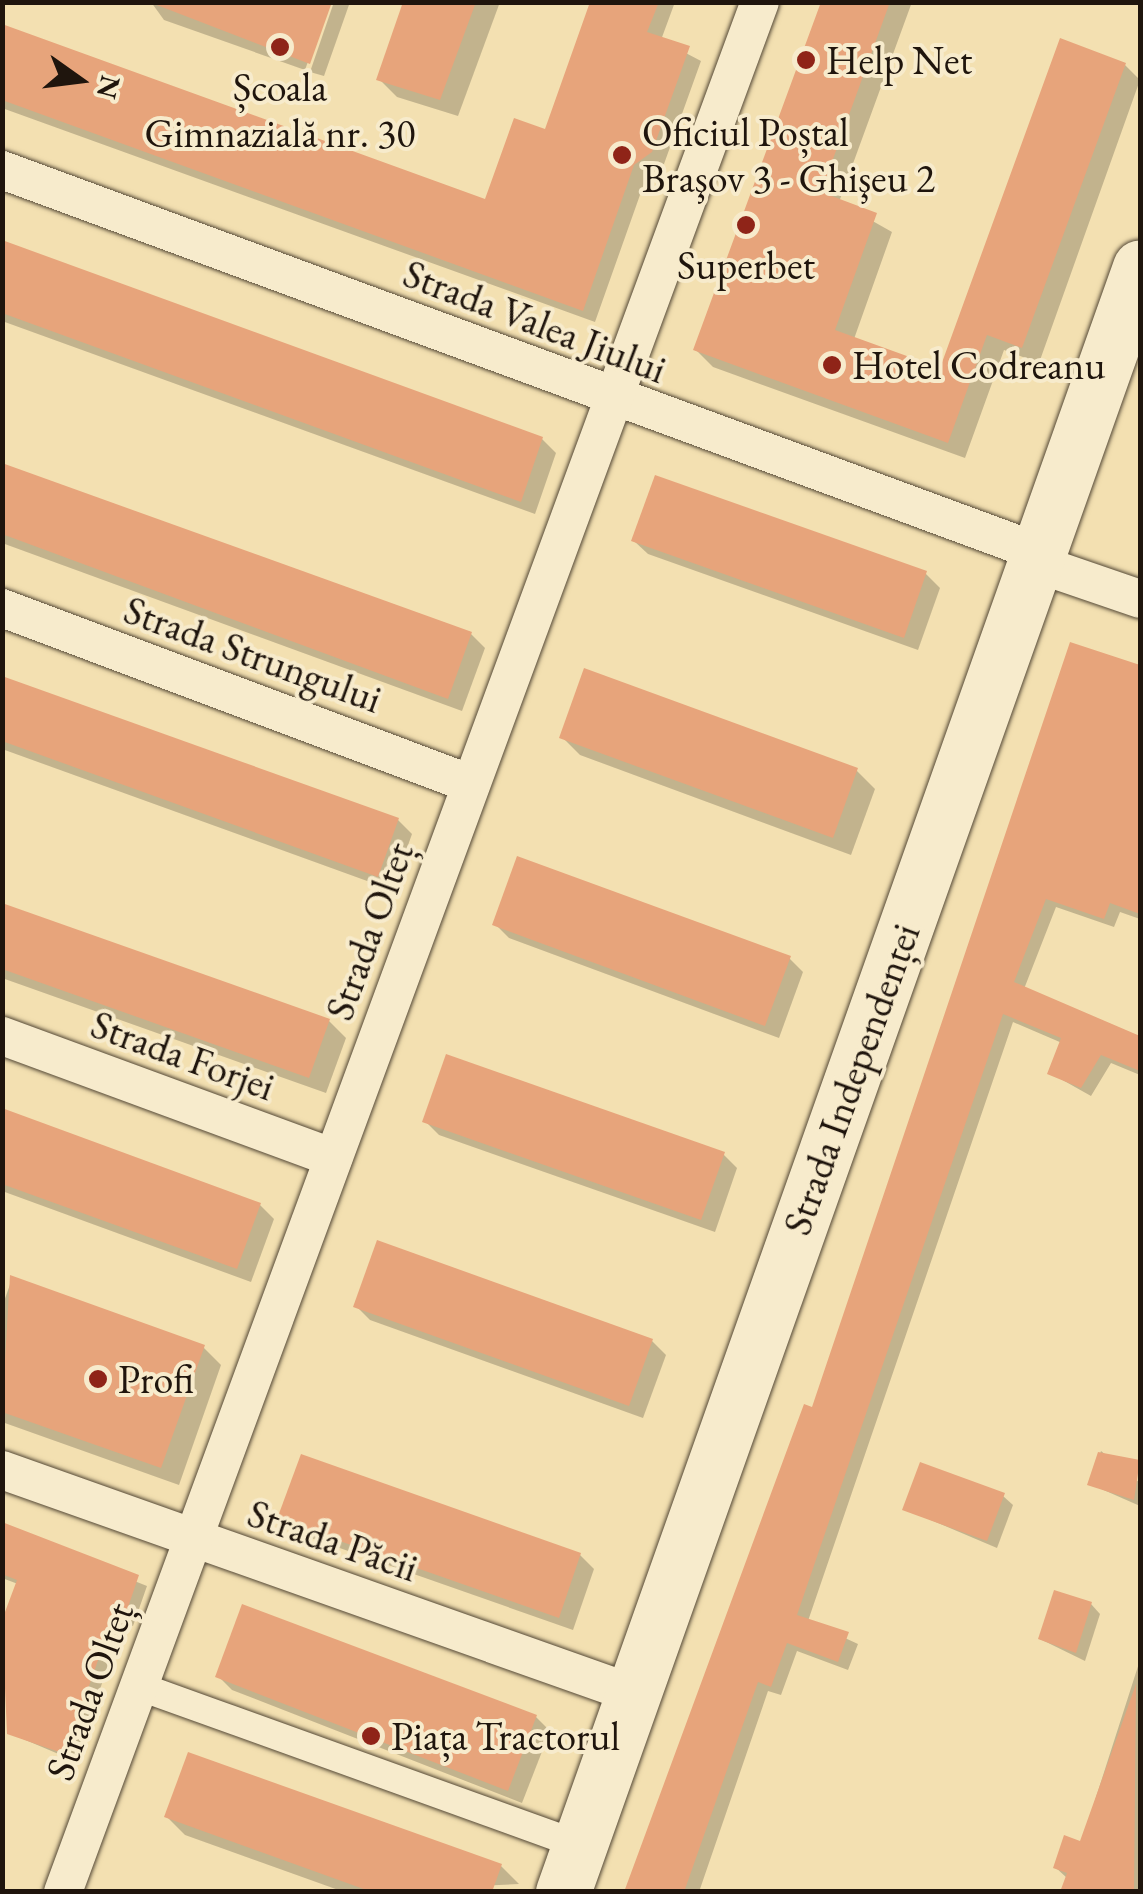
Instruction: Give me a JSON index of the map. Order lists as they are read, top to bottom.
{
  "streets": {
    "main road": ["Strada Independenței"],
    "street": [
      "Strada Valea Jiului",
      "Strada Strungului",
      "Strada Olteț",
      "Strada Forjei",
      "Strada Păcii"
    ]
  },
  "crossings": [
    ["Strada Valea Jiului", "Strada Olteț"],
    ["Strada Valea Jiului", "Strada Independenței"],
    ["Strada Strungului", "Strada Olteț"],
    ["Strada Olteț", "Strada Forjei"],
    ["Strada Olteț", "Strada Păcii"],
    ["Strada Independenței", "Strada Păcii"]
  ],
  "places": [
    "Școala Gimnazială nr. 30",
    "Help Net",
    "Oficiul Poștal Braşov 3 - Ghişeu 2",
    "Superbet",
    "Hotel Codreanu",
    "Profi",
    "Piața Tractorul"
  ],
  "north": "right"
}
